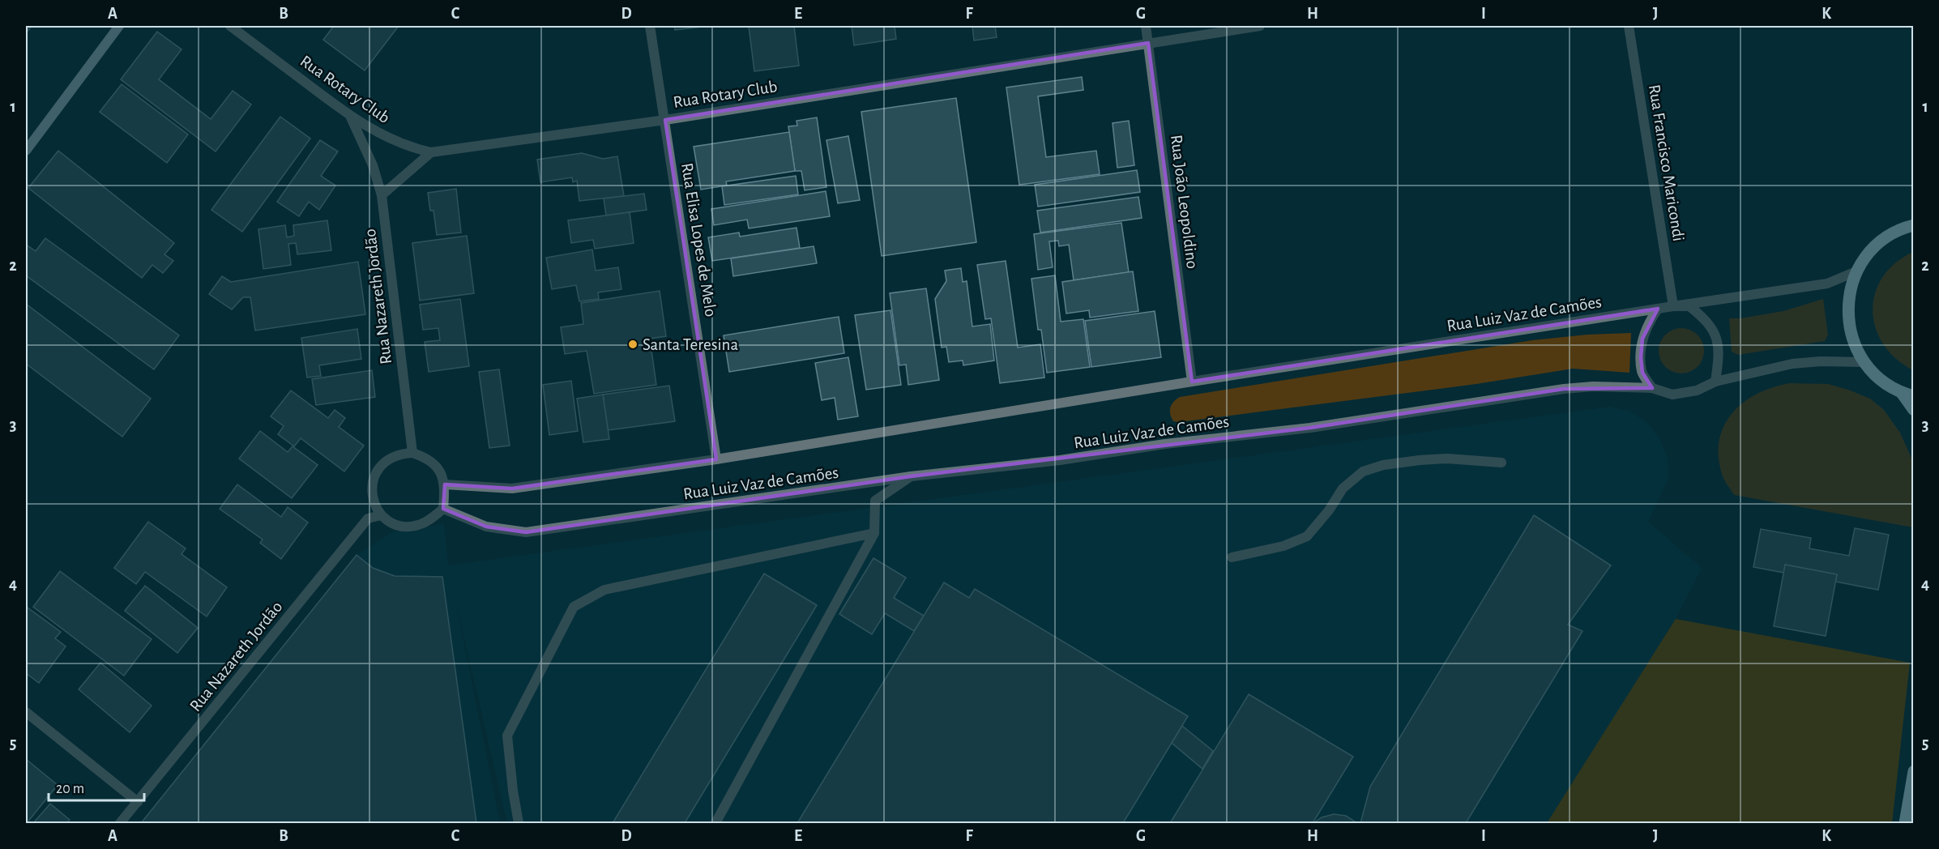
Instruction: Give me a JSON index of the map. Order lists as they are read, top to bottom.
{
  "streets": {
    "street": [
      "Rua Rotary Club",
      "Rua Francisco Maricondi",
      "Rua João Leopoldino",
      "Rua Elisa Lopes de Melo",
      "Rua Nazareth Jordão",
      "Rua Luiz Vaz de Camões"
    ]
  },
  "crossings": [
    ["Rua Rotary Club", "Rua João Leopoldino"],
    ["Rua Rotary Club", "Rua Elisa Lopes de Melo"],
    ["Rua Rotary Club", "Rua Nazareth Jordão"],
    ["Rua Francisco Maricondi", "Rua Luiz Vaz de Camões"],
    ["Rua João Leopoldino", "Rua Luiz Vaz de Camões"],
    ["Rua Elisa Lopes de Melo", "Rua Luiz Vaz de Camões"],
    ["Rua Nazareth Jordão", "Rua Luiz Vaz de Camões"]
  ],
  "places": ["Santa Teresina"],
  "scale_bar": "20 m",
  "grid": {
    "columns": [
      "A",
      "B",
      "C",
      "D",
      "E",
      "F",
      "G",
      "H",
      "I",
      "J",
      "K"
    ],
    "rows": [
      "1",
      "2",
      "3",
      "4",
      "5"
    ]
  }
}
